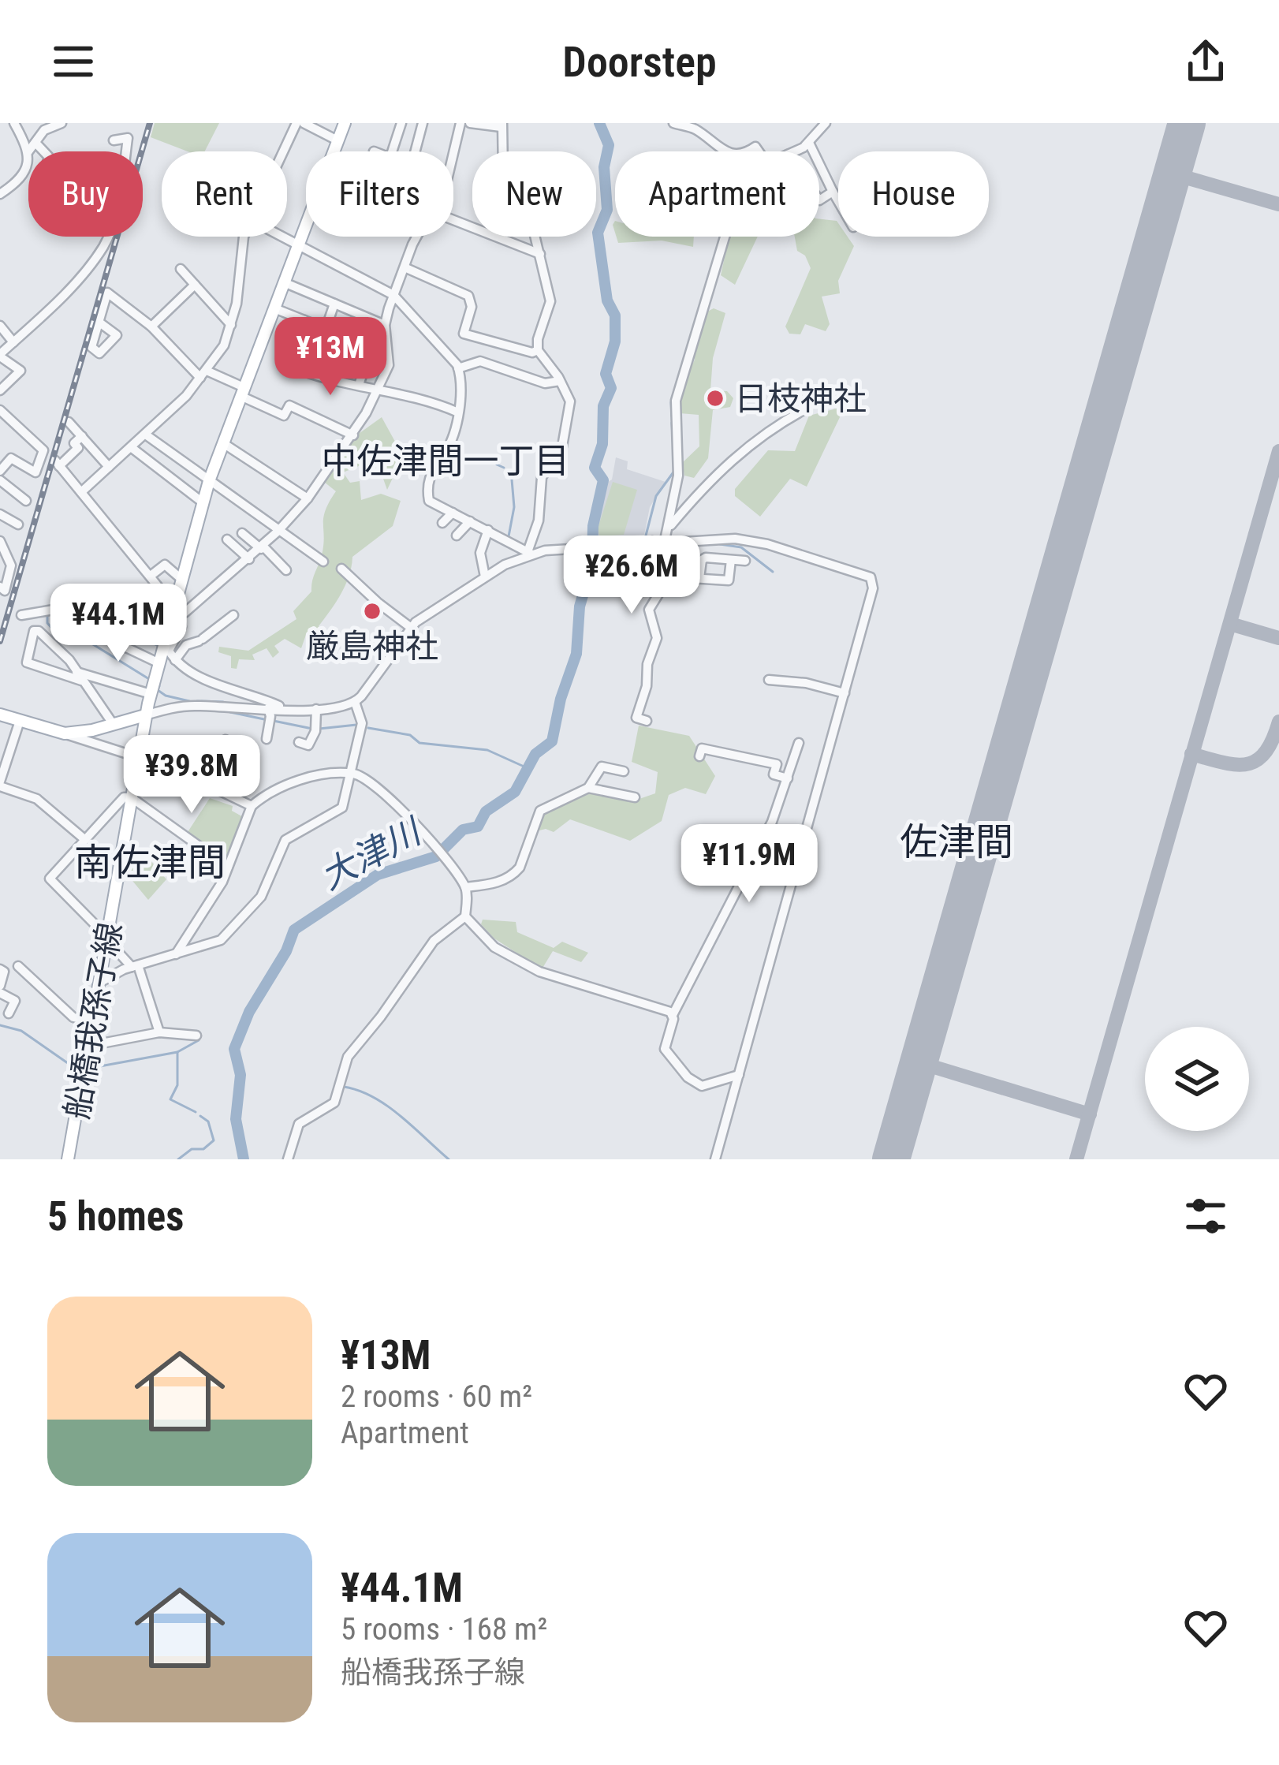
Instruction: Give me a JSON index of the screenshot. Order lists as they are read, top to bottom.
{
  "streets": {
    "main road": ["船橋我孫子線"]
  },
  "districts": ["中佐津間一丁目", "佐津間", "南佐津間"],
  "water": ["大津川"],
  "places": ["日枝神社", "厳島神社"],
  "page": {
    "header": "Doorstep",
    "chip": [
      "Buy",
      "Rent",
      "Filters",
      "New",
      "Apartment",
      "House"
    ],
    "price": [
      "¥13M",
      "¥26.6M",
      "¥44.1M",
      "¥39.8M",
      "¥11.9M"
    ],
    "heading": "5 homes",
    "list": [
      {
        "name": "¥13M",
        "note": "2 rooms · 60 m² · Apartment"
      },
      {
        "name": "¥44.1M",
        "note": "5 rooms · 168 m² · 船橋我孫子線"
      }
    ]
  }
}
